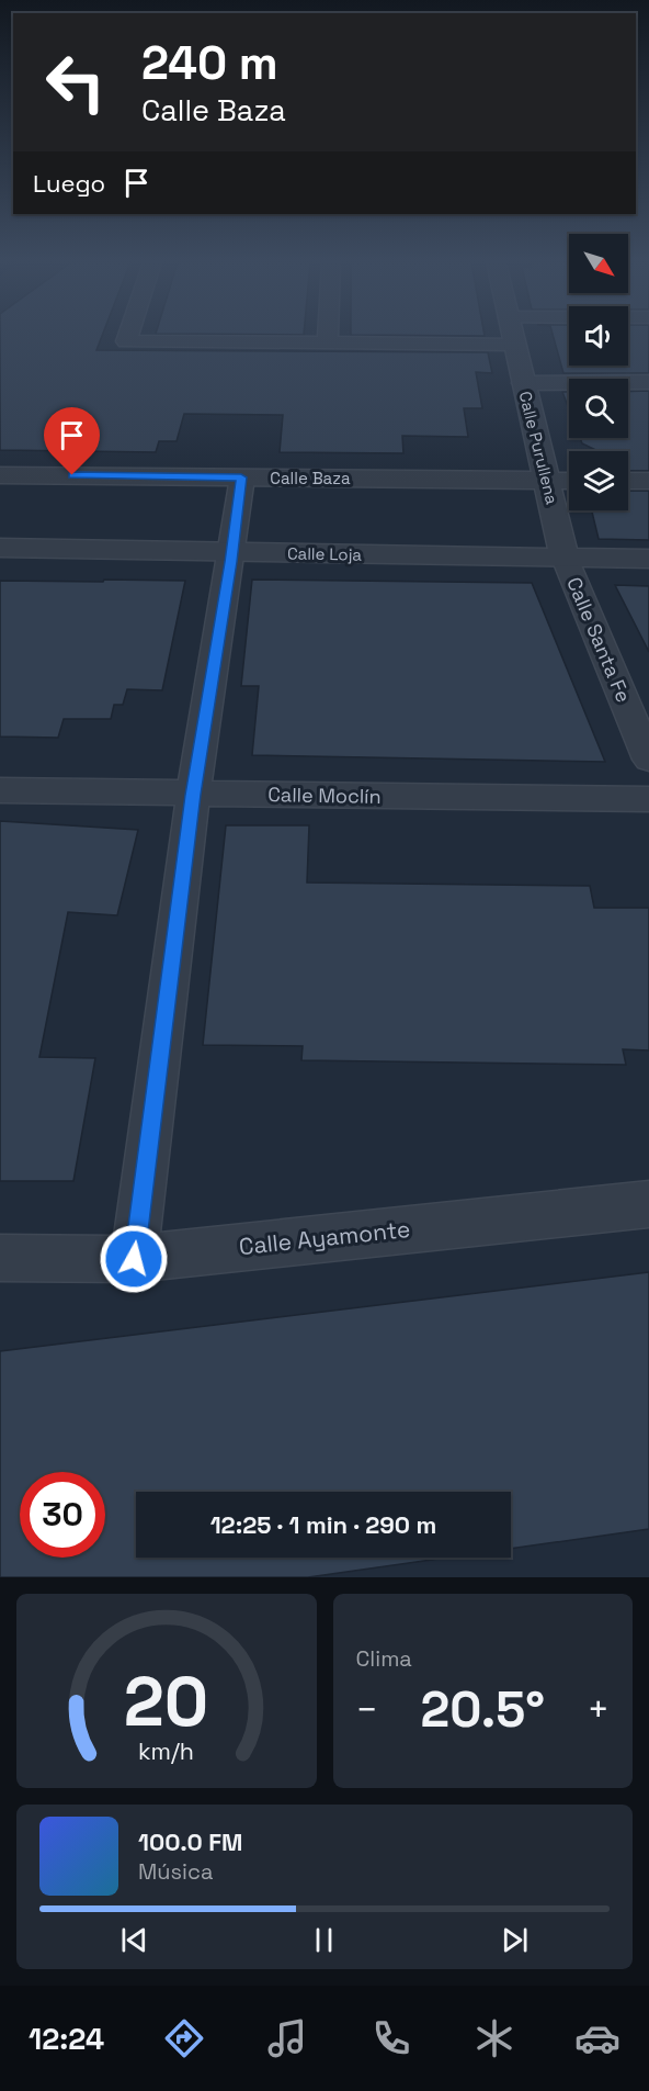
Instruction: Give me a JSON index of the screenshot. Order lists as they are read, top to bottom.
{
  "streets": {
    "street": [
      "Calle Purullena",
      "Calle Baza",
      "Calle Loja",
      "Calle Santa Fe",
      "Calle Moclín",
      "Calle Ayamonte"
    ]
  },
  "crossings": [
    ["Calle Purullena", "Calle Baza"],
    ["Calle Purullena", "Calle Loja"],
    ["Calle Purullena", "Calle Santa Fe"],
    ["Calle Loja", "Calle Santa Fe"]
  ],
  "north": "bottom right",
  "page": {
    "turn": ["240 m", "Calle Baza"],
    "then": "Luego",
    "limit": "30",
    "trip": "12:25 · 1 min · 290 m",
    "tile": "Clima",
    "heat": ["−", "20.5°", "+"],
    "song": ["100.0 FM", "Música"],
    "tabs": "12:24",
    "gauge": ["20", "km/h"]
  }
}
